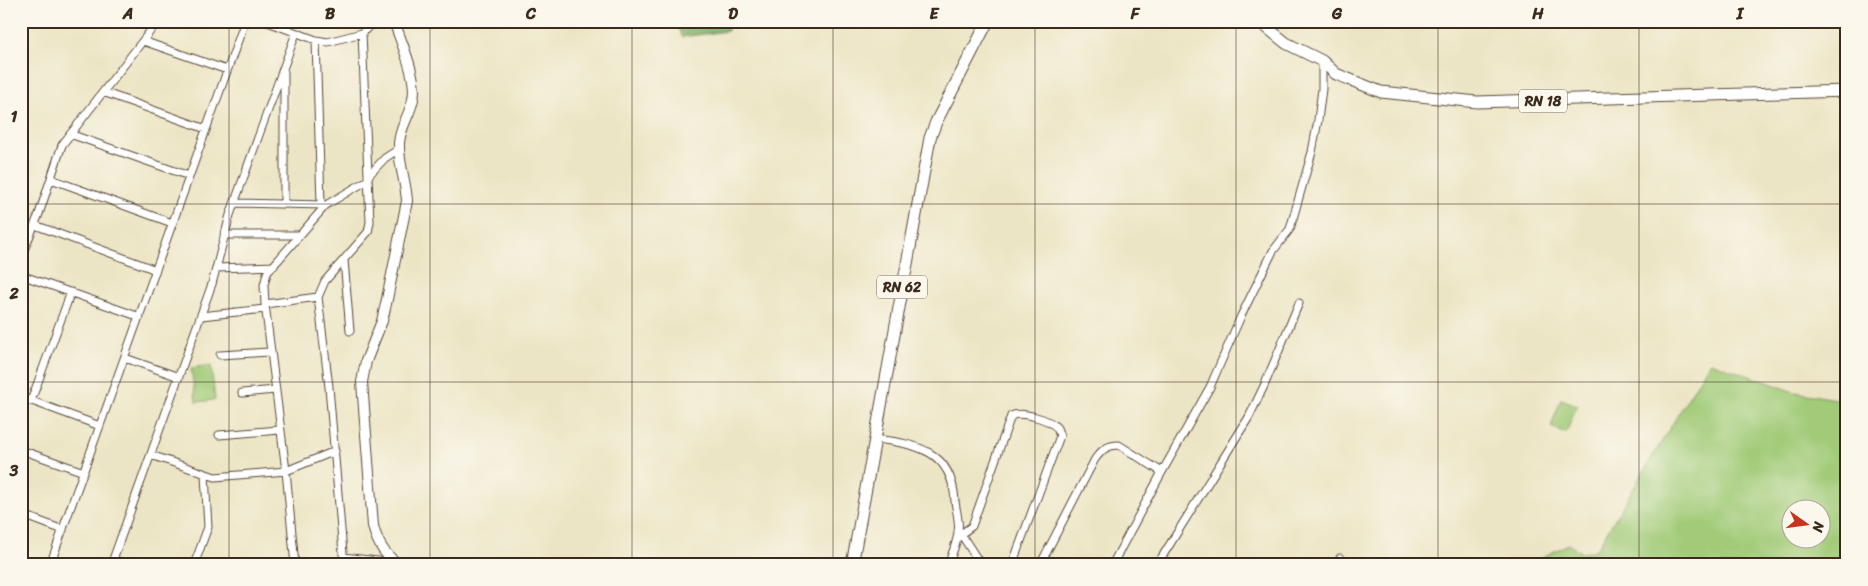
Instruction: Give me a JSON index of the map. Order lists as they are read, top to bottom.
{
  "streets": {
    "main road": ["RN 18", "RN 62"]
  },
  "north": "right",
  "grid": {
    "columns": [
      "A",
      "B",
      "C",
      "D",
      "E",
      "F",
      "G",
      "H",
      "I"
    ],
    "rows": ["1", "2", "3"]
  }
}
